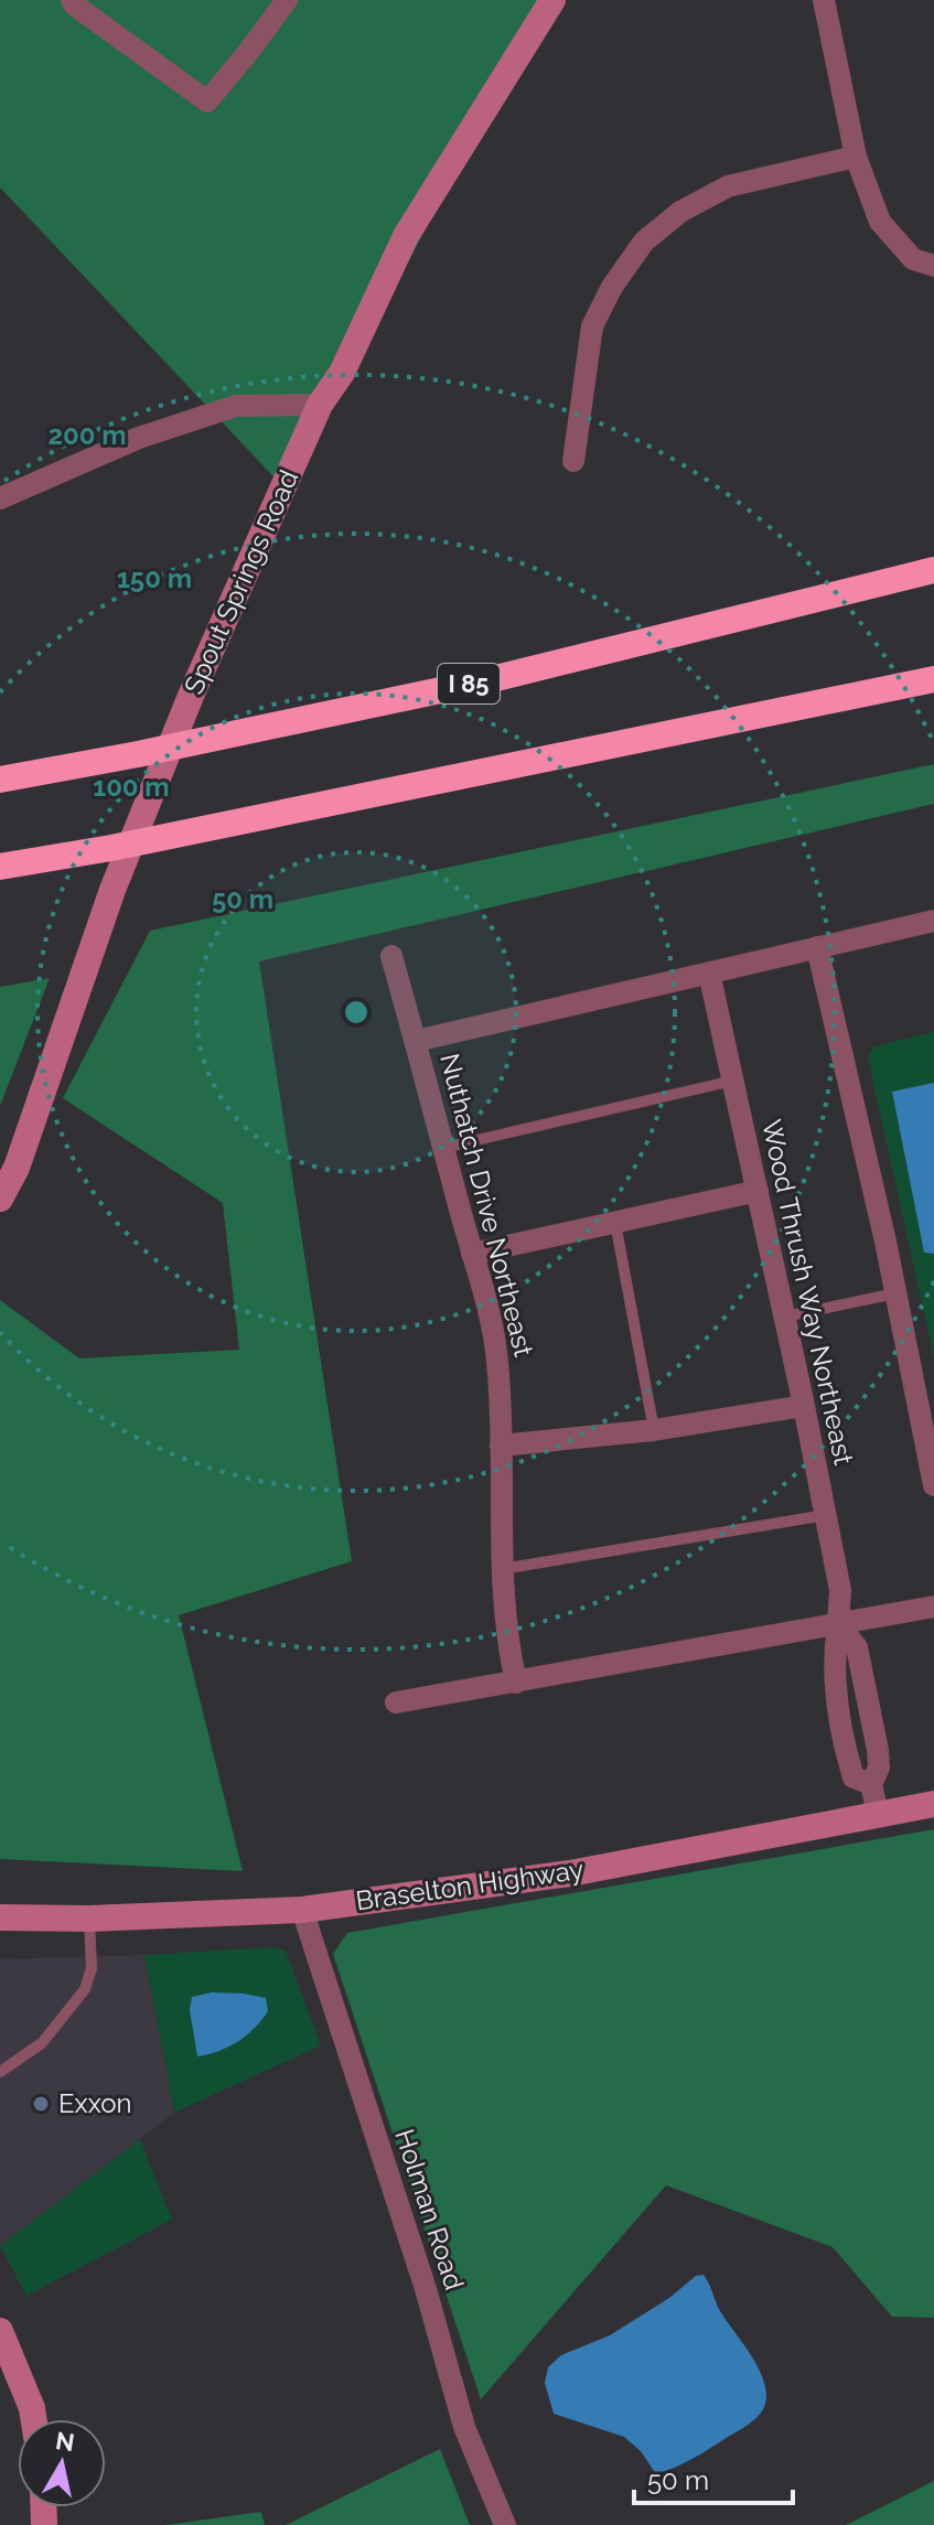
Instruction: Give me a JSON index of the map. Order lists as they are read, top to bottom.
{
  "streets": {
    "highway": ["I 85"],
    "street": [
      "Spout Springs Road",
      "Nuthatch Drive Northeast",
      "Wood Thrush Way Northeast",
      "Braselton Highway",
      "Holman Road"
    ]
  },
  "crossings": [
    ["Braselton Highway", "Holman Road"]
  ],
  "places": ["Exxon"],
  "scale_bar": "50 m",
  "north": "top",
  "rings": [
    "200 m",
    "150 m",
    "100 m",
    "50 m"
  ]
}
